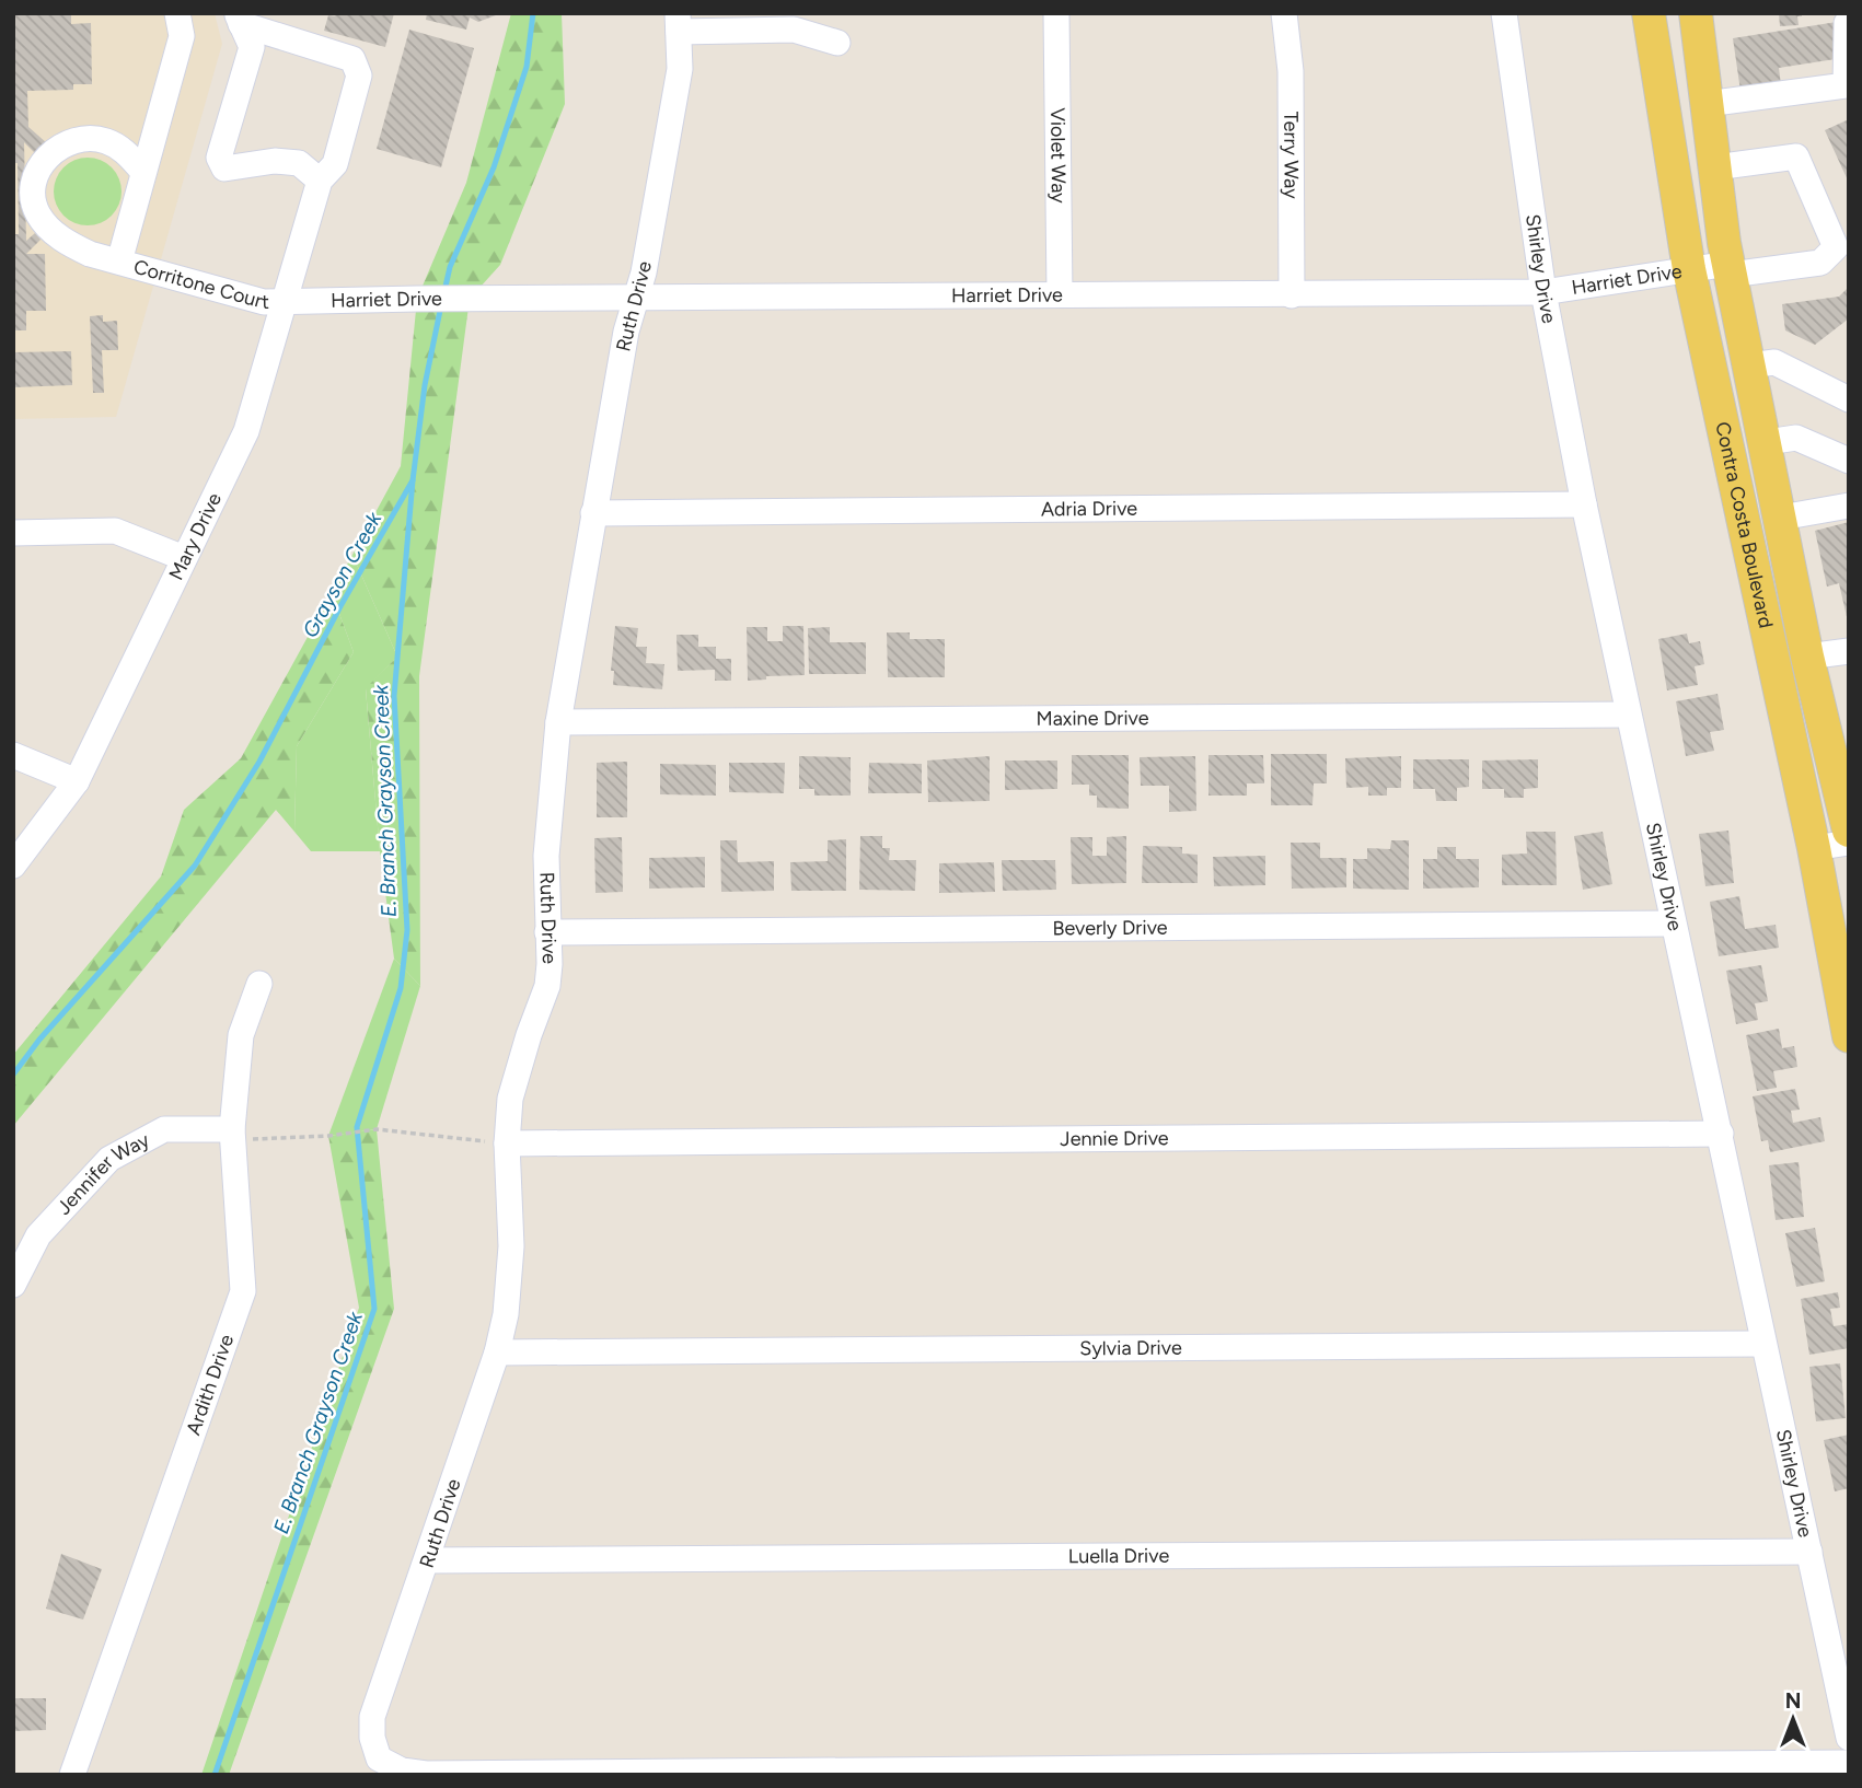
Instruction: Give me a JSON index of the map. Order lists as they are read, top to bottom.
{
  "streets": {
    "main road": ["Contra Costa Boulevard"],
    "street": [
      "Violet Way",
      "Terry Way",
      "Shirley Drive",
      "Harriet Drive",
      "Corritone Court",
      "Ruth Drive",
      "Adria Drive",
      "Mary Drive",
      "Maxine Drive",
      "Beverly Drive",
      "Jennie Drive",
      "Jennifer Way",
      "Sylvia Drive",
      "Ardith Drive",
      "Luella Drive"
    ]
  },
  "crossings": [
    ["Violet Way", "Harriet Drive"],
    ["Terry Way", "Harriet Drive"],
    ["Shirley Drive", "Harriet Drive"],
    ["Shirley Drive", "Adria Drive"],
    ["Shirley Drive", "Maxine Drive"],
    ["Shirley Drive", "Beverly Drive"],
    ["Shirley Drive", "Jennie Drive"],
    ["Shirley Drive", "Sylvia Drive"],
    ["Shirley Drive", "Luella Drive"],
    ["Harriet Drive", "Corritone Court"],
    ["Harriet Drive", "Ruth Drive"],
    ["Harriet Drive", "Contra Costa Boulevard"],
    ["Harriet Drive", "Mary Drive"],
    ["Corritone Court", "Mary Drive"],
    ["Ruth Drive", "Adria Drive"],
    ["Ruth Drive", "Maxine Drive"],
    ["Ruth Drive", "Beverly Drive"],
    ["Ruth Drive", "Jennie Drive"],
    ["Ruth Drive", "Sylvia Drive"],
    ["Ruth Drive", "Luella Drive"],
    ["Jennifer Way", "Ardith Drive"]
  ],
  "water": ["Grayson Creek", "E. Branch Grayson Creek"],
  "north": "top"
}
